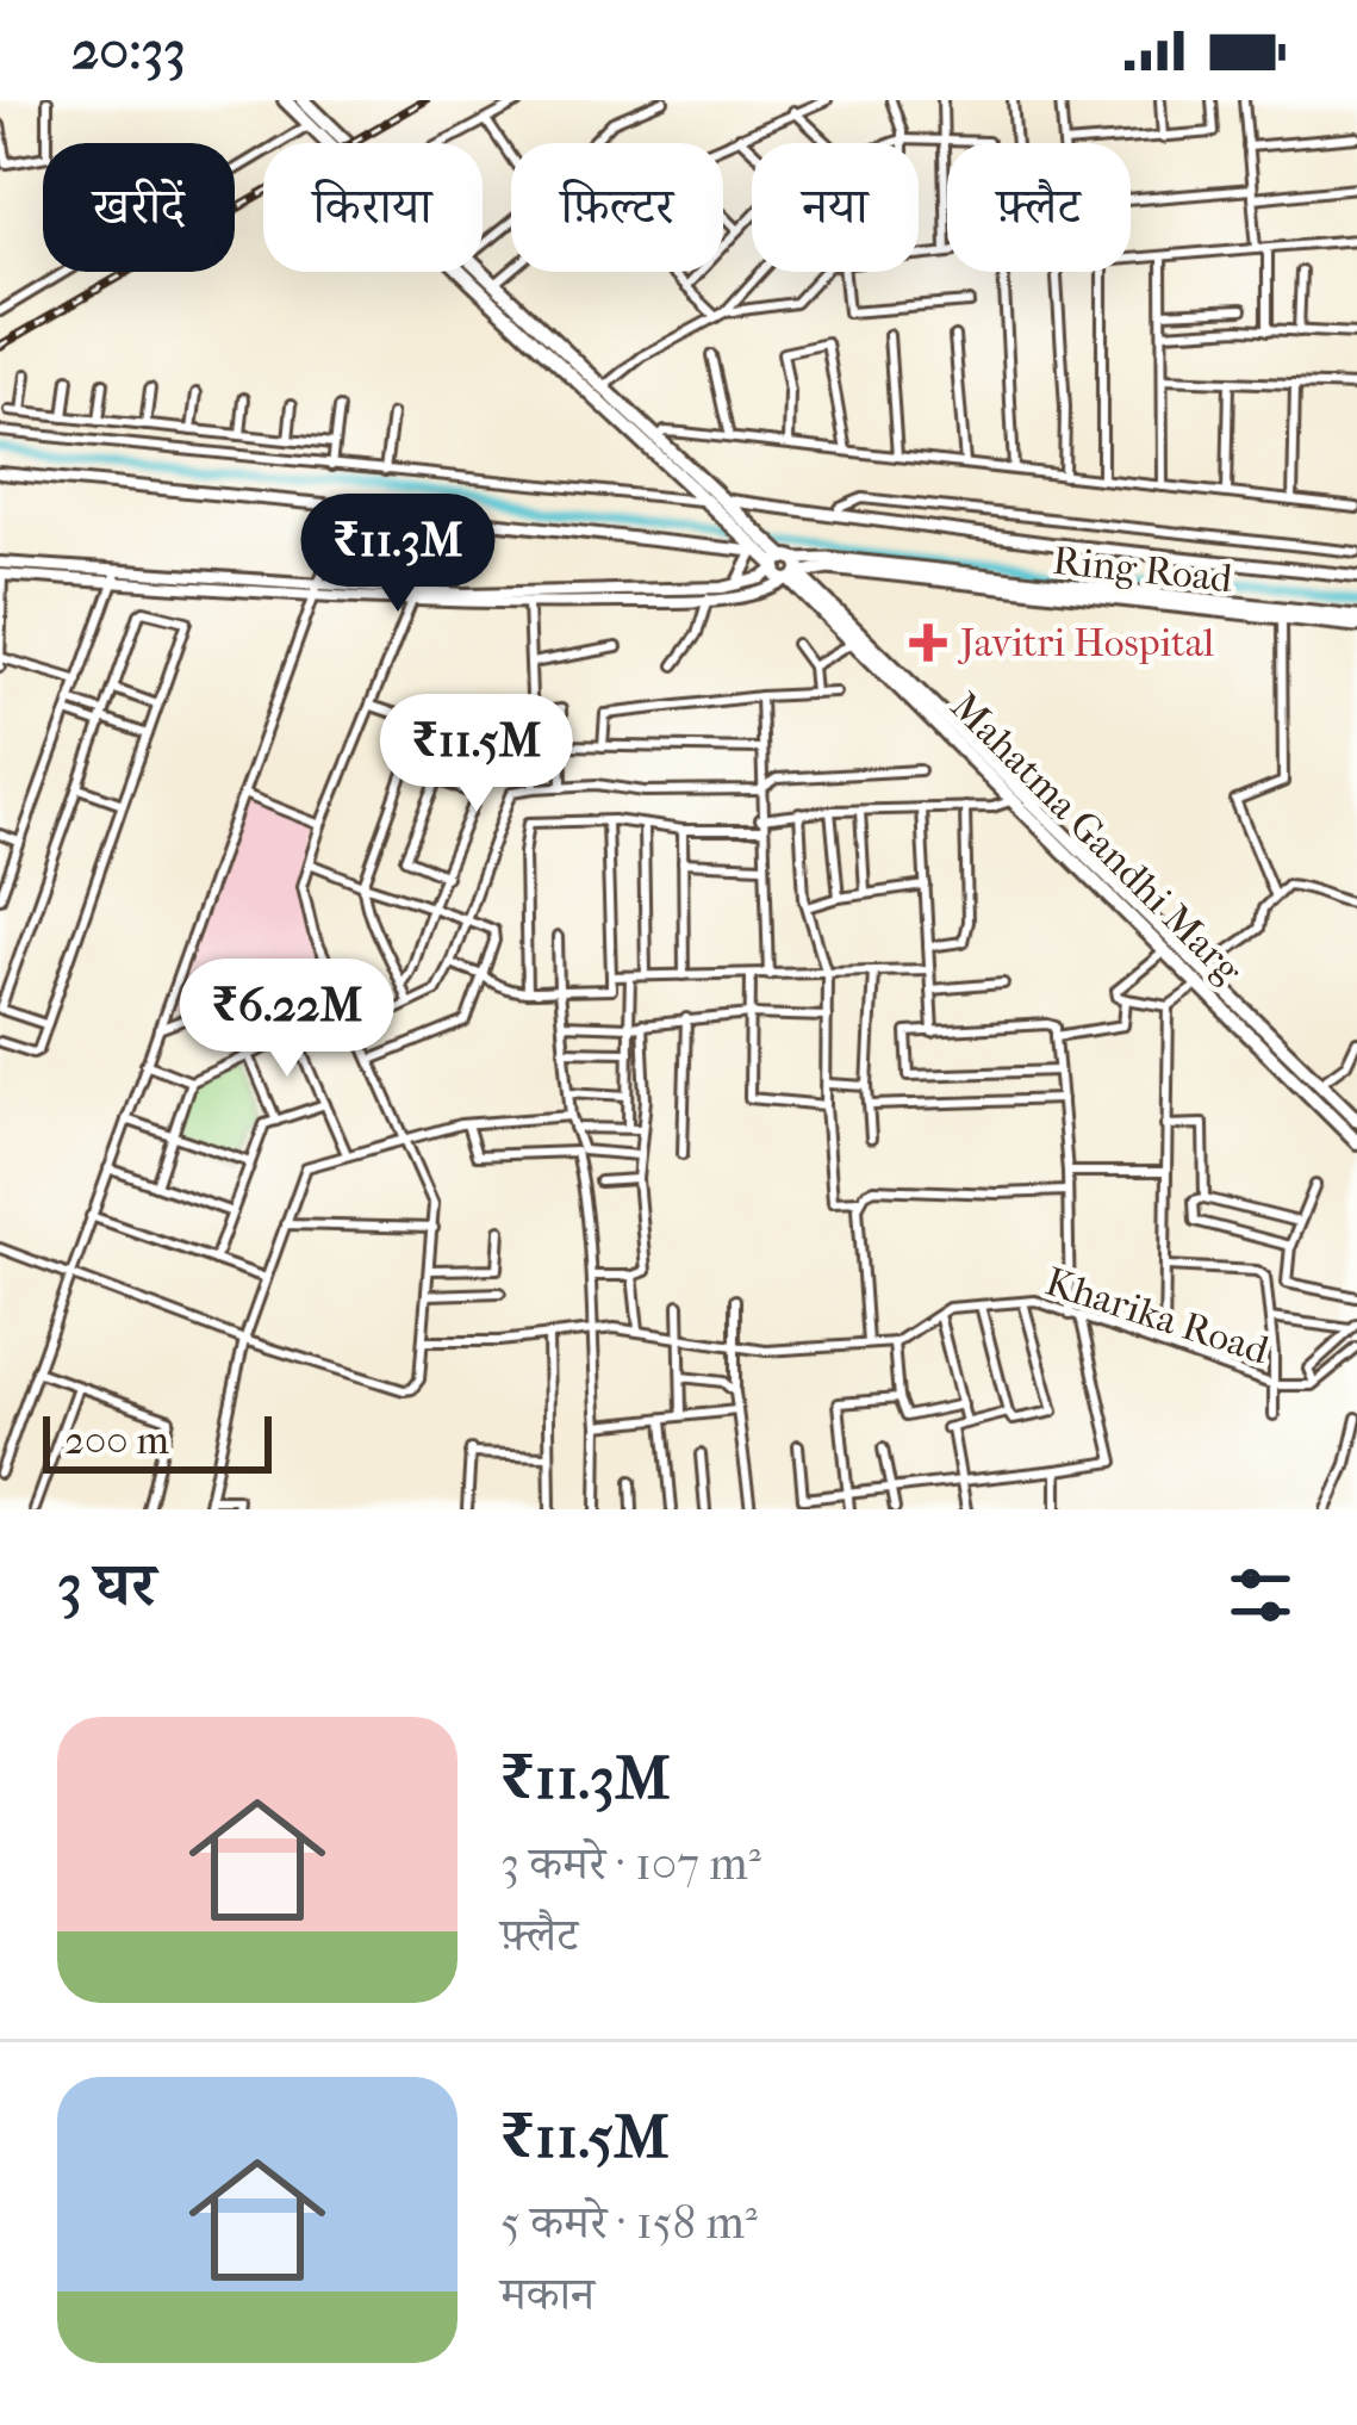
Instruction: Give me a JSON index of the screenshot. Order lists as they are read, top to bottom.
{
  "streets": {
    "main road": ["Ring Road", "Mahatma Gandhi Marg"],
    "street": ["Kharika Road"]
  },
  "crossings": [
    ["Ring Road", "Mahatma Gandhi Marg"]
  ],
  "places": {
    "health": ["Javitri Hospital"]
  },
  "scale_bar": "200 m",
  "page": {
    "status": "20:33",
    "chip": [
      "खरीदें",
      "किराया",
      "फ़िल्टर",
      "नया",
      "फ़्लैट"
    ],
    "price": ["₹11.3M", "₹11.5M", "₹6.22M"],
    "scale": "200 m",
    "heading": "3 घर",
    "list": [
      {
        "name": "₹11.3M",
        "note": "3 कमरे · 107 m² · फ़्लैट"
      },
      {
        "name": "₹11.5M",
        "note": "5 कमरे · 158 m² · मकान"
      }
    ]
  }
}
